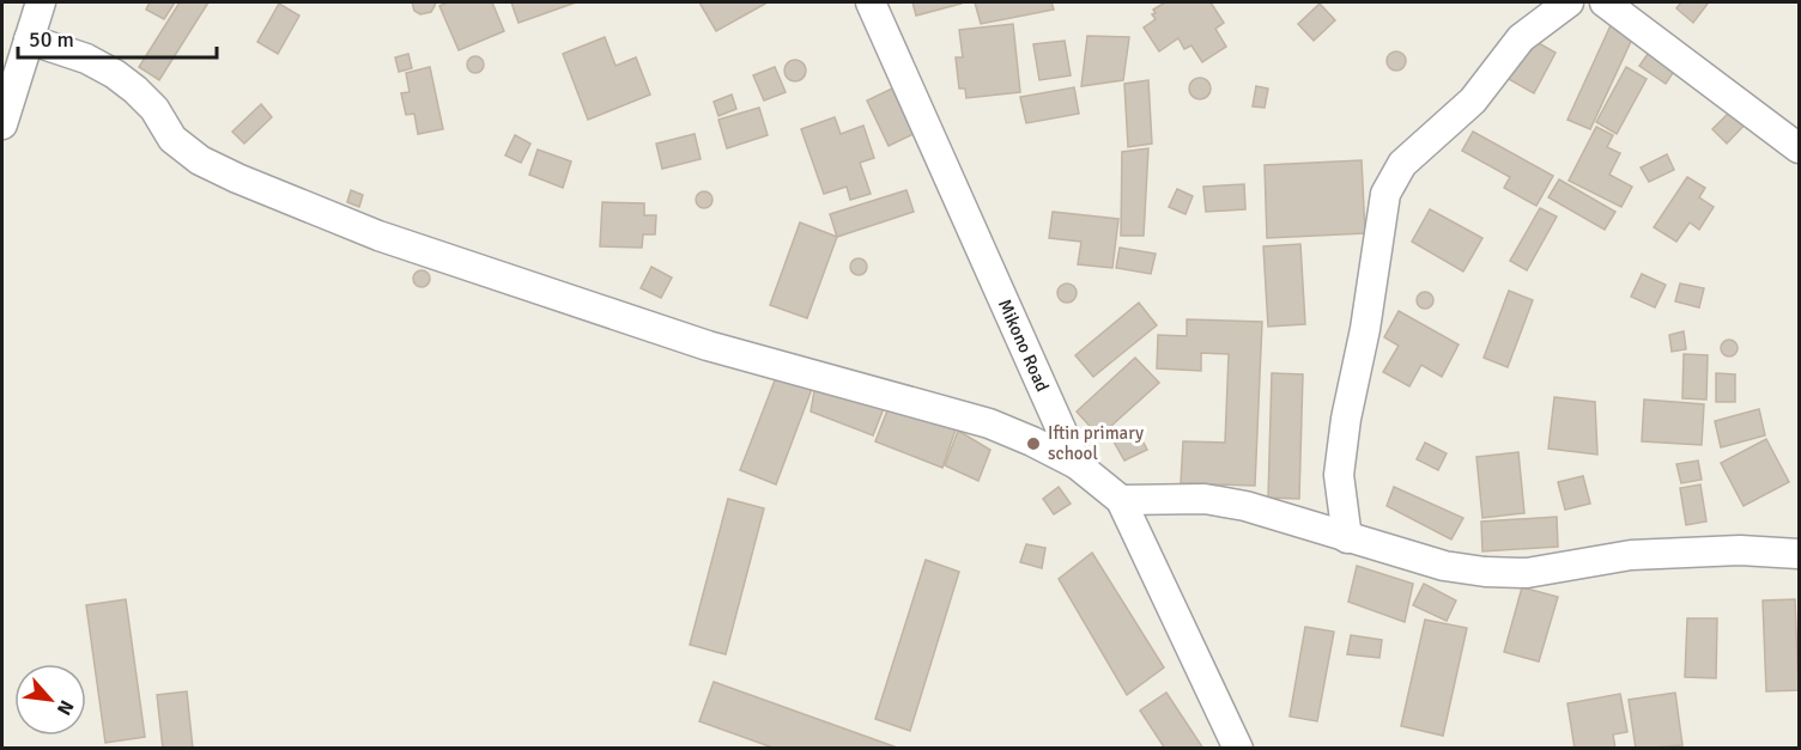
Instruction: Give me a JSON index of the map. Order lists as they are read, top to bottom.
{
  "streets": {
    "street": ["Mikono Road"]
  },
  "places": ["Iftin primary school"],
  "scale_bar": "50 m",
  "north": "bottom right"
}
